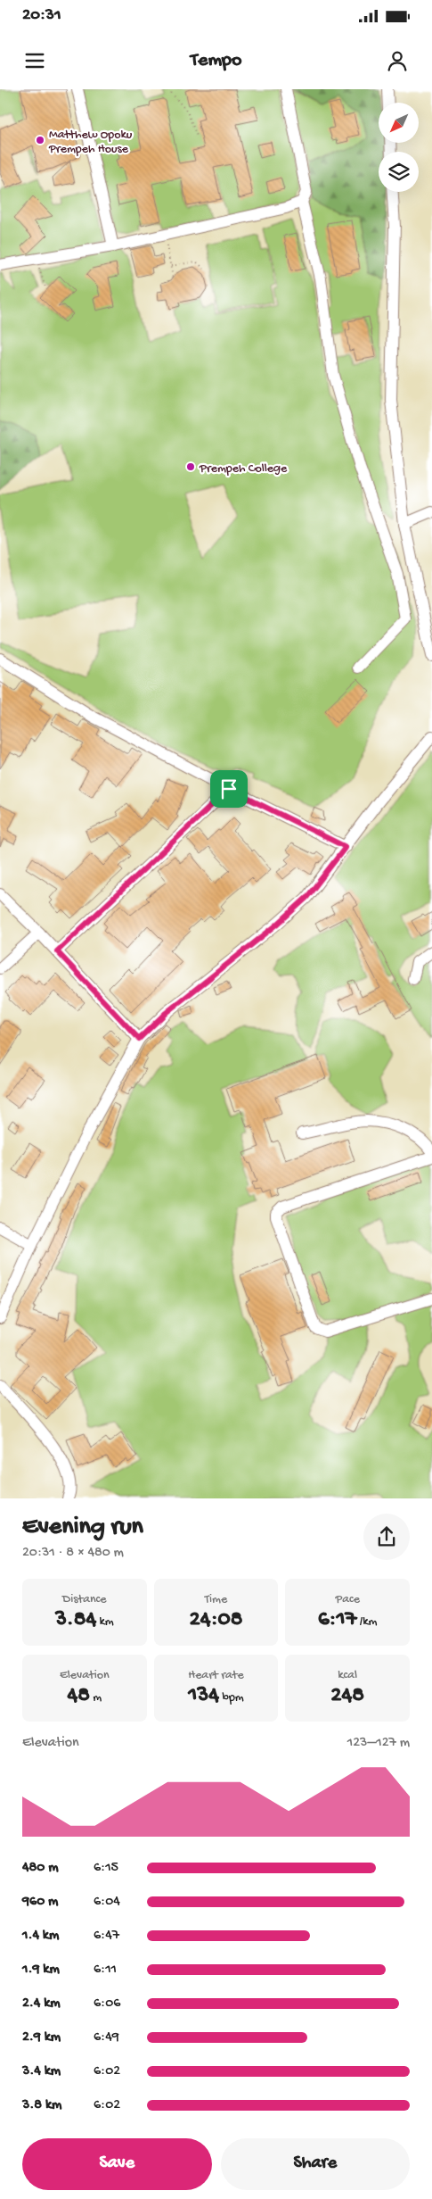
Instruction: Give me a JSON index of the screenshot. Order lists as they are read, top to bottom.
{
  "places": ["Matthew Opoku Prempeh House", "Prempeh College"],
  "north": "bottom left",
  "page": {
    "status": "20:31",
    "header": "Tempo",
    "heading": ["Evening run", "20:31 · 8 × 480 m"],
    "stats": [
      ["Distance", "3.84 km"],
      ["Time", "24:08"],
      ["Pace", "6:17 /km"],
      ["Elevation", "48 m"],
      ["Heart rate", "134 bpm"],
      ["kcal", "248"]
    ],
    "chart": ["Elevation", "123–127 m"],
    "list": [
      {
        "name": "480 m",
        "note": "6:15"
      },
      {
        "name": "960 m",
        "note": "6:04"
      },
      {
        "name": "1.4 km",
        "note": "6:47"
      },
      {
        "name": "1.9 km",
        "note": "6:11"
      },
      {
        "name": "2.4 km",
        "note": "6:06"
      },
      {
        "name": "2.9 km",
        "note": "6:49"
      },
      {
        "name": "3.4 km",
        "note": "6:02"
      },
      {
        "name": "3.8 km",
        "note": "6:02"
      }
    ],
    "buttons": ["Save", "Share"]
  }
}
